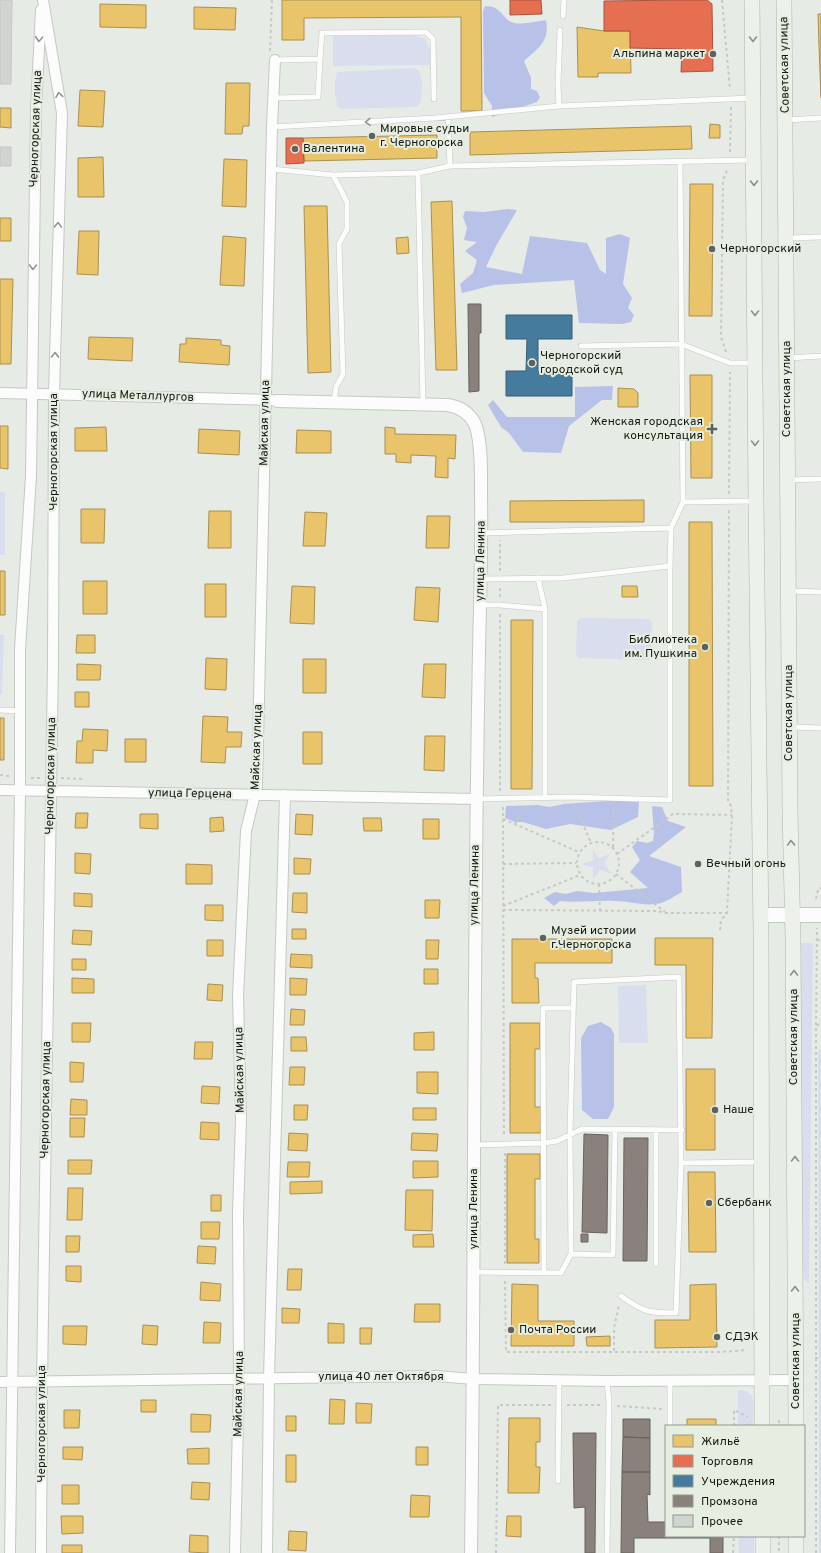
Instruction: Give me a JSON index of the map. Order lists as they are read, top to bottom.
{
  "streets": {
    "main road": ["Советская улица"],
    "street": [
      "Черногорская улица",
      "улица Металлургов",
      "Майская улица",
      "улица Ленина",
      "улица Герцена",
      "улица 40 лет Октября"
    ]
  },
  "crossings": [
    ["Советская улица", "улица 40 лет Октября"],
    ["Черногорская улица", "улица Металлургов"],
    ["Черногорская улица", "улица Герцена"],
    ["Черногорская улица", "улица 40 лет Октября"],
    ["улица Металлургов", "Майская улица"],
    ["улица Металлургов", "улица Ленина"],
    ["Майская улица", "улица Ленина"],
    ["Майская улица", "улица Герцена"],
    ["Майская улица", "улица 40 лет Октября"],
    ["улица Ленина", "улица Герцена"],
    ["улица Ленина", "улица 40 лет Октября"]
  ],
  "places": {
    "other": [
      "Альпина маркет",
      "Мировые судьи г. Черногорска",
      "Валентина",
      "Черногорский",
      "Черногорский городской суд",
      "Библиотека им. Пушкина",
      "Вечный огонь",
      "Музей истории г.Черногорска",
      "Наше",
      "Сбербанк",
      "Почта России",
      "СДЭК"
    ],
    "health": ["Женская городская консультация"]
  },
  "legend": [
    "Жильё",
    "Торговля",
    "Учреждения",
    "Промзона",
    "Прочее"
  ]
}
